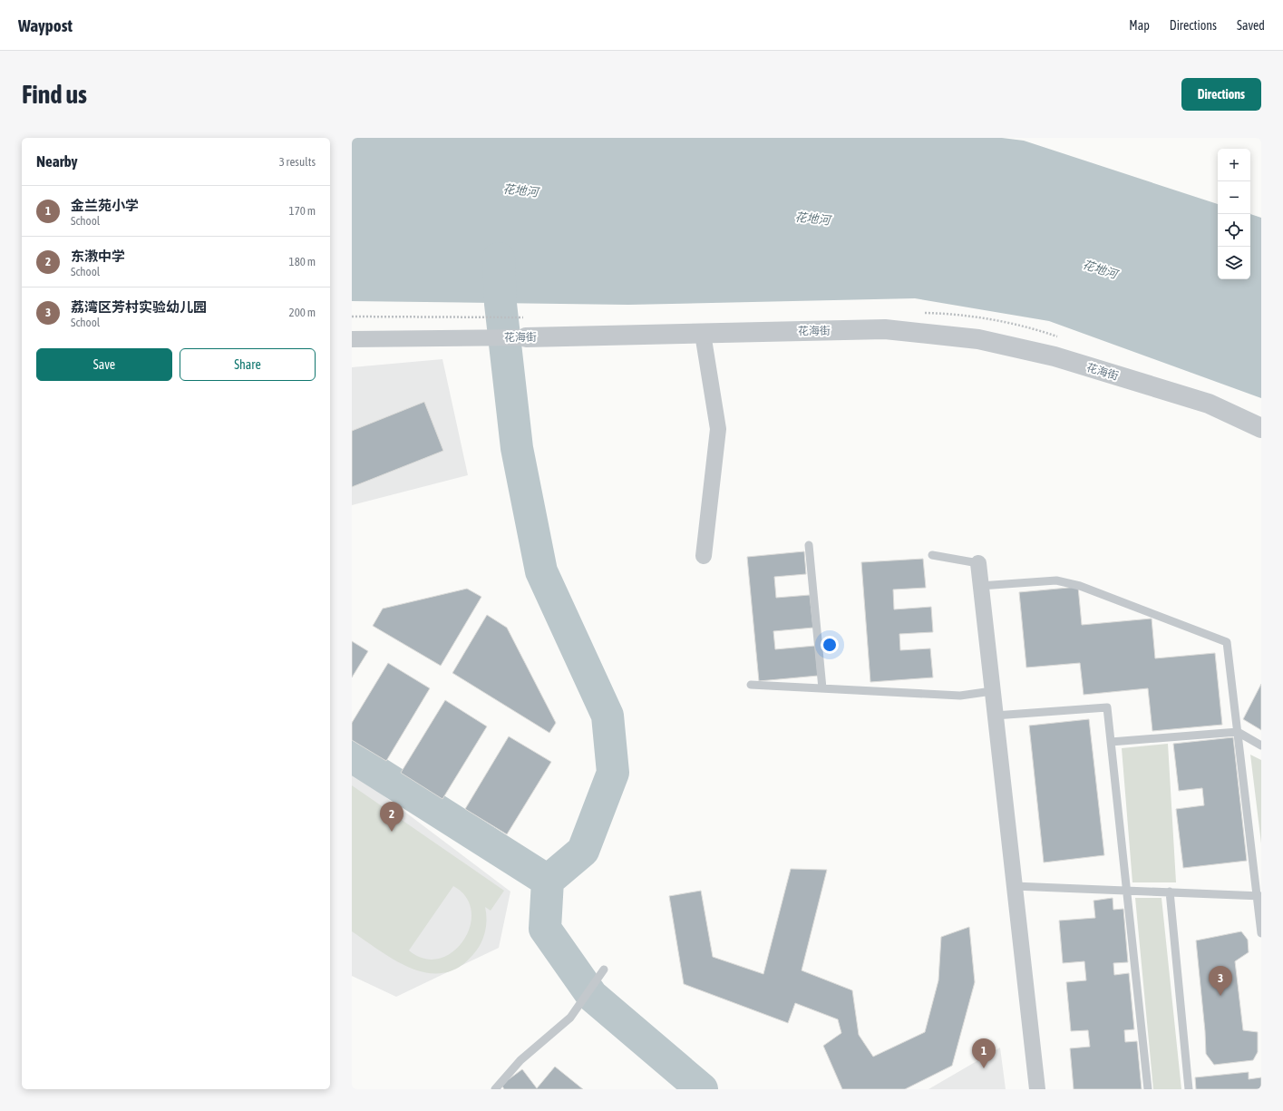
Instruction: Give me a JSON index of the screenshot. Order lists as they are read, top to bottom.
{
  "streets": {
    "street": ["花海街"]
  },
  "water": ["花地河"],
  "page": {
    "header": "Waypost",
    "nav": ["Map", "Directions", "Saved"],
    "buttons": [
      "Directions",
      ["Save", "Share"]
    ],
    "title": "Find us",
    "heading": ["Nearby", "3 results"],
    "map_buttons": ["+", "−"],
    "list": [
      {
        "mark": "1",
        "name": "金兰苑小学",
        "note": "School",
        "value": "170 m"
      },
      {
        "mark": "2",
        "name": "东漖中学",
        "note": "School",
        "value": "180 m"
      },
      {
        "mark": "3",
        "name": "荔湾区芳村实验幼儿园",
        "note": "School",
        "value": "200 m"
      }
    ],
    "pins": ["2", "3", "1"]
  }
}
